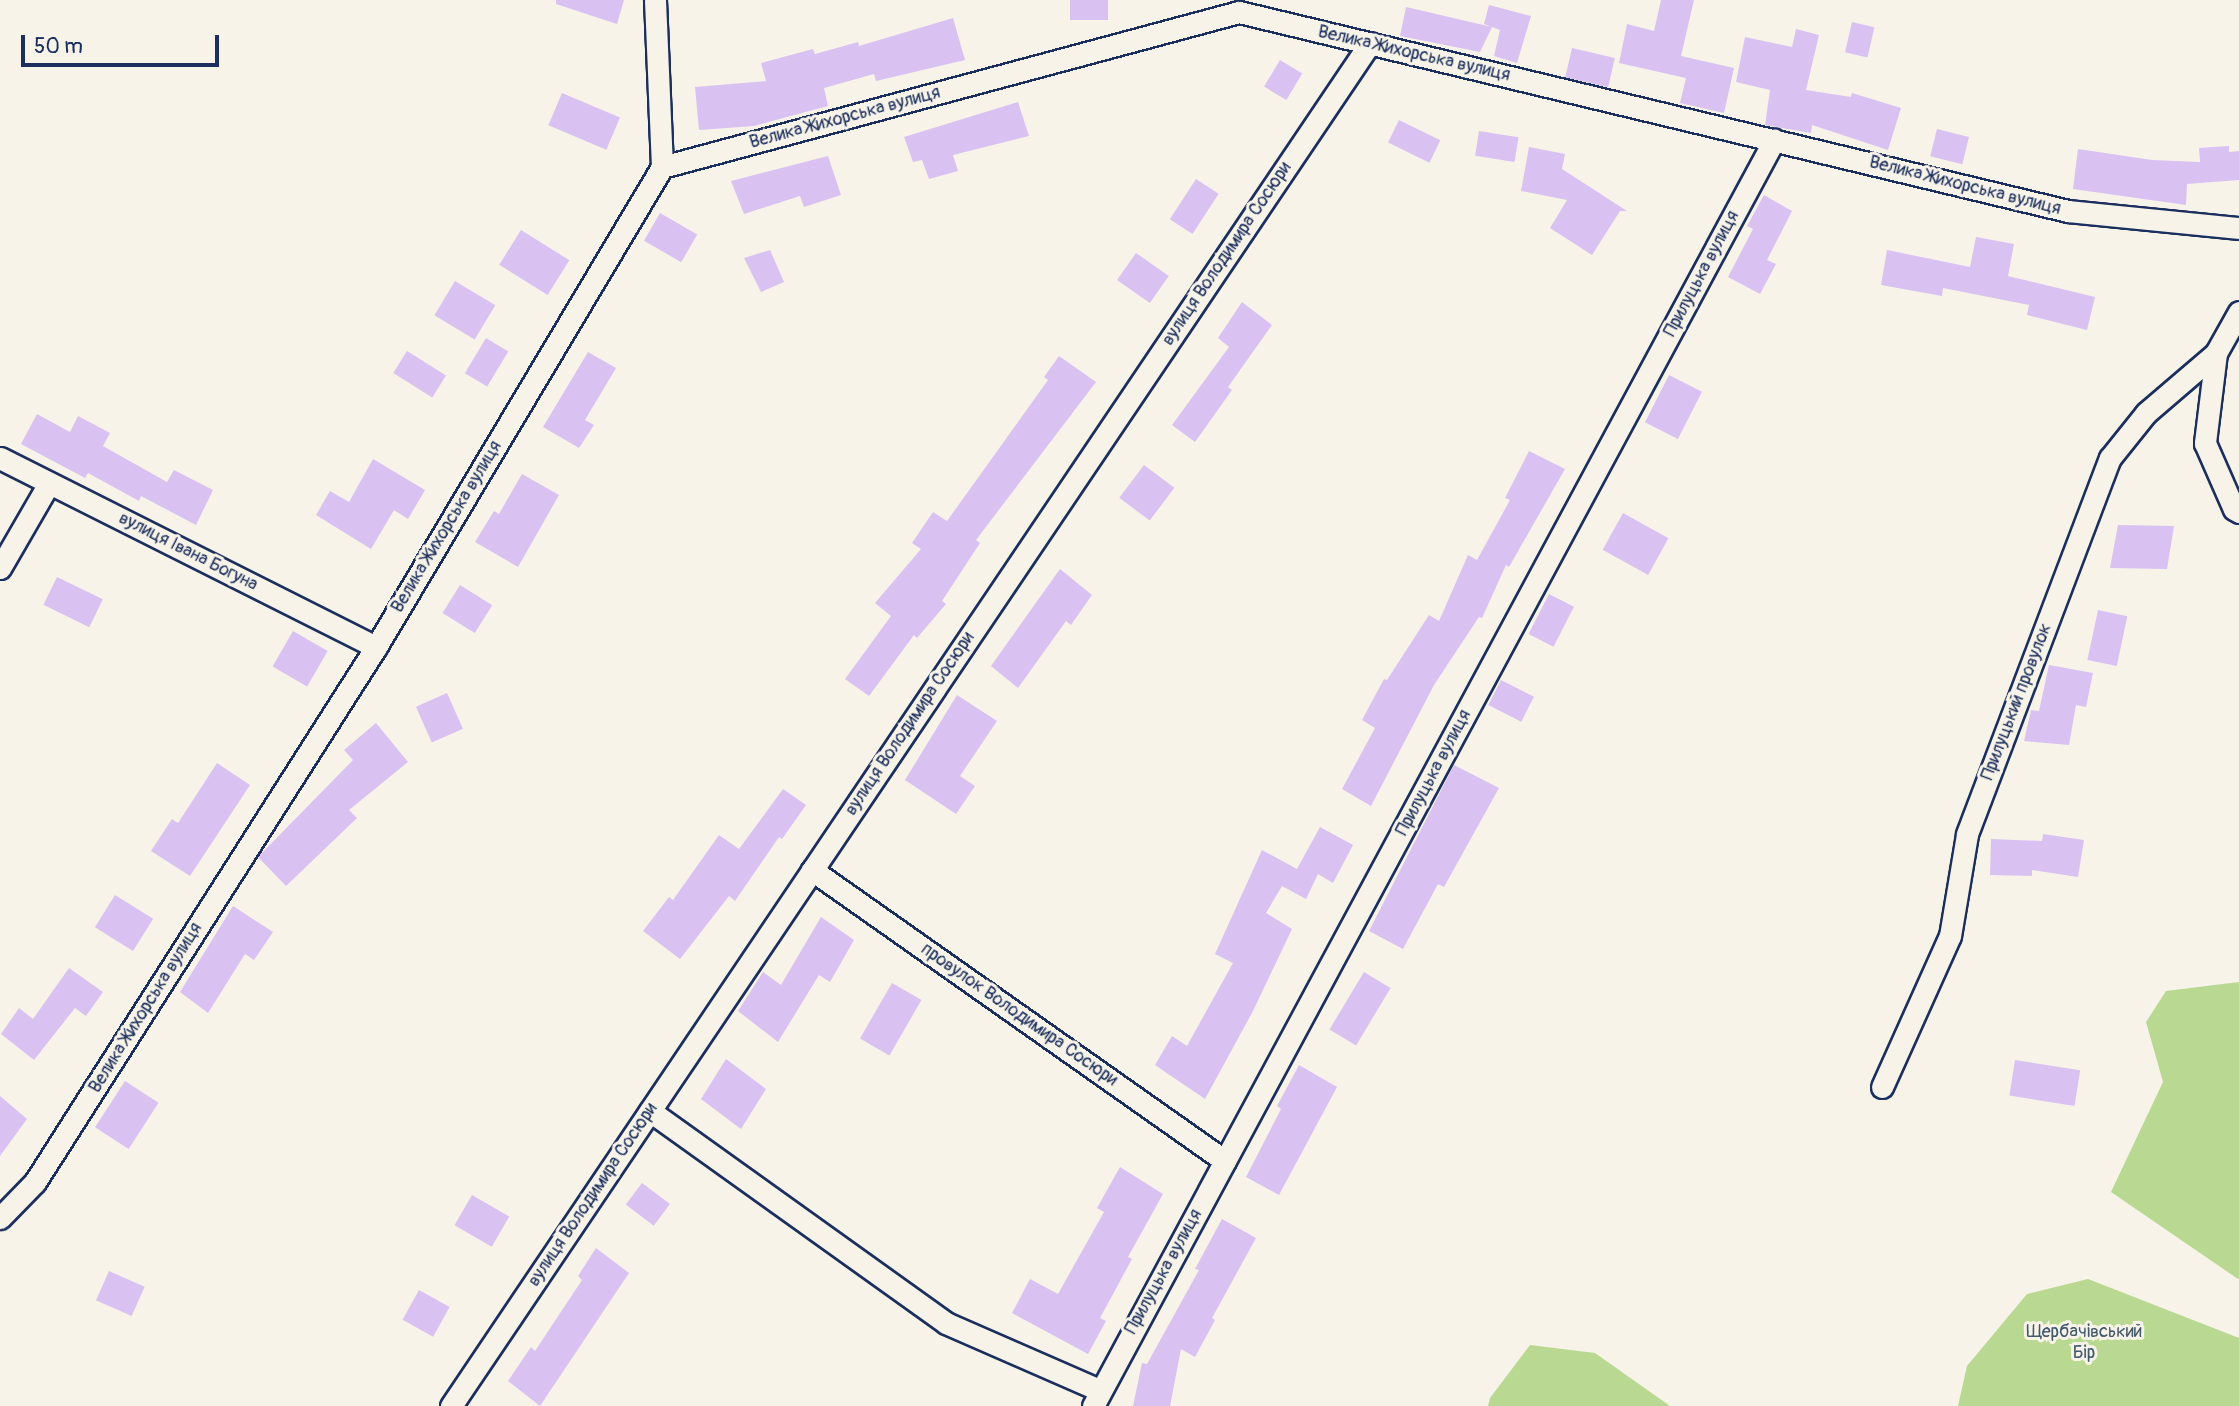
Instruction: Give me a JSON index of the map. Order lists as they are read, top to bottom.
{
  "streets": {
    "street": [
      "Велика Жихорська вулиця",
      "вулиця Володимира Сосюри",
      "Прилуцька вулиця",
      "вулиця Івана Богуна",
      "Прилуцький провулок",
      "провулок Володимира Сосюри"
    ]
  },
  "crossings": [
    ["Велика Жихорська вулиця", "вулиця Володимира Сосюри"],
    ["Велика Жихорська вулиця", "Прилуцька вулиця"],
    ["Велика Жихорська вулиця", "вулиця Івана Богуна"],
    ["вулиця Володимира Сосюри", "провулок Володимира Сосюри"],
    ["Прилуцька вулиця", "провулок Володимира Сосюри"]
  ],
  "parks": ["Щербачівський Бір"],
  "scale_bar": "50 m"
}
